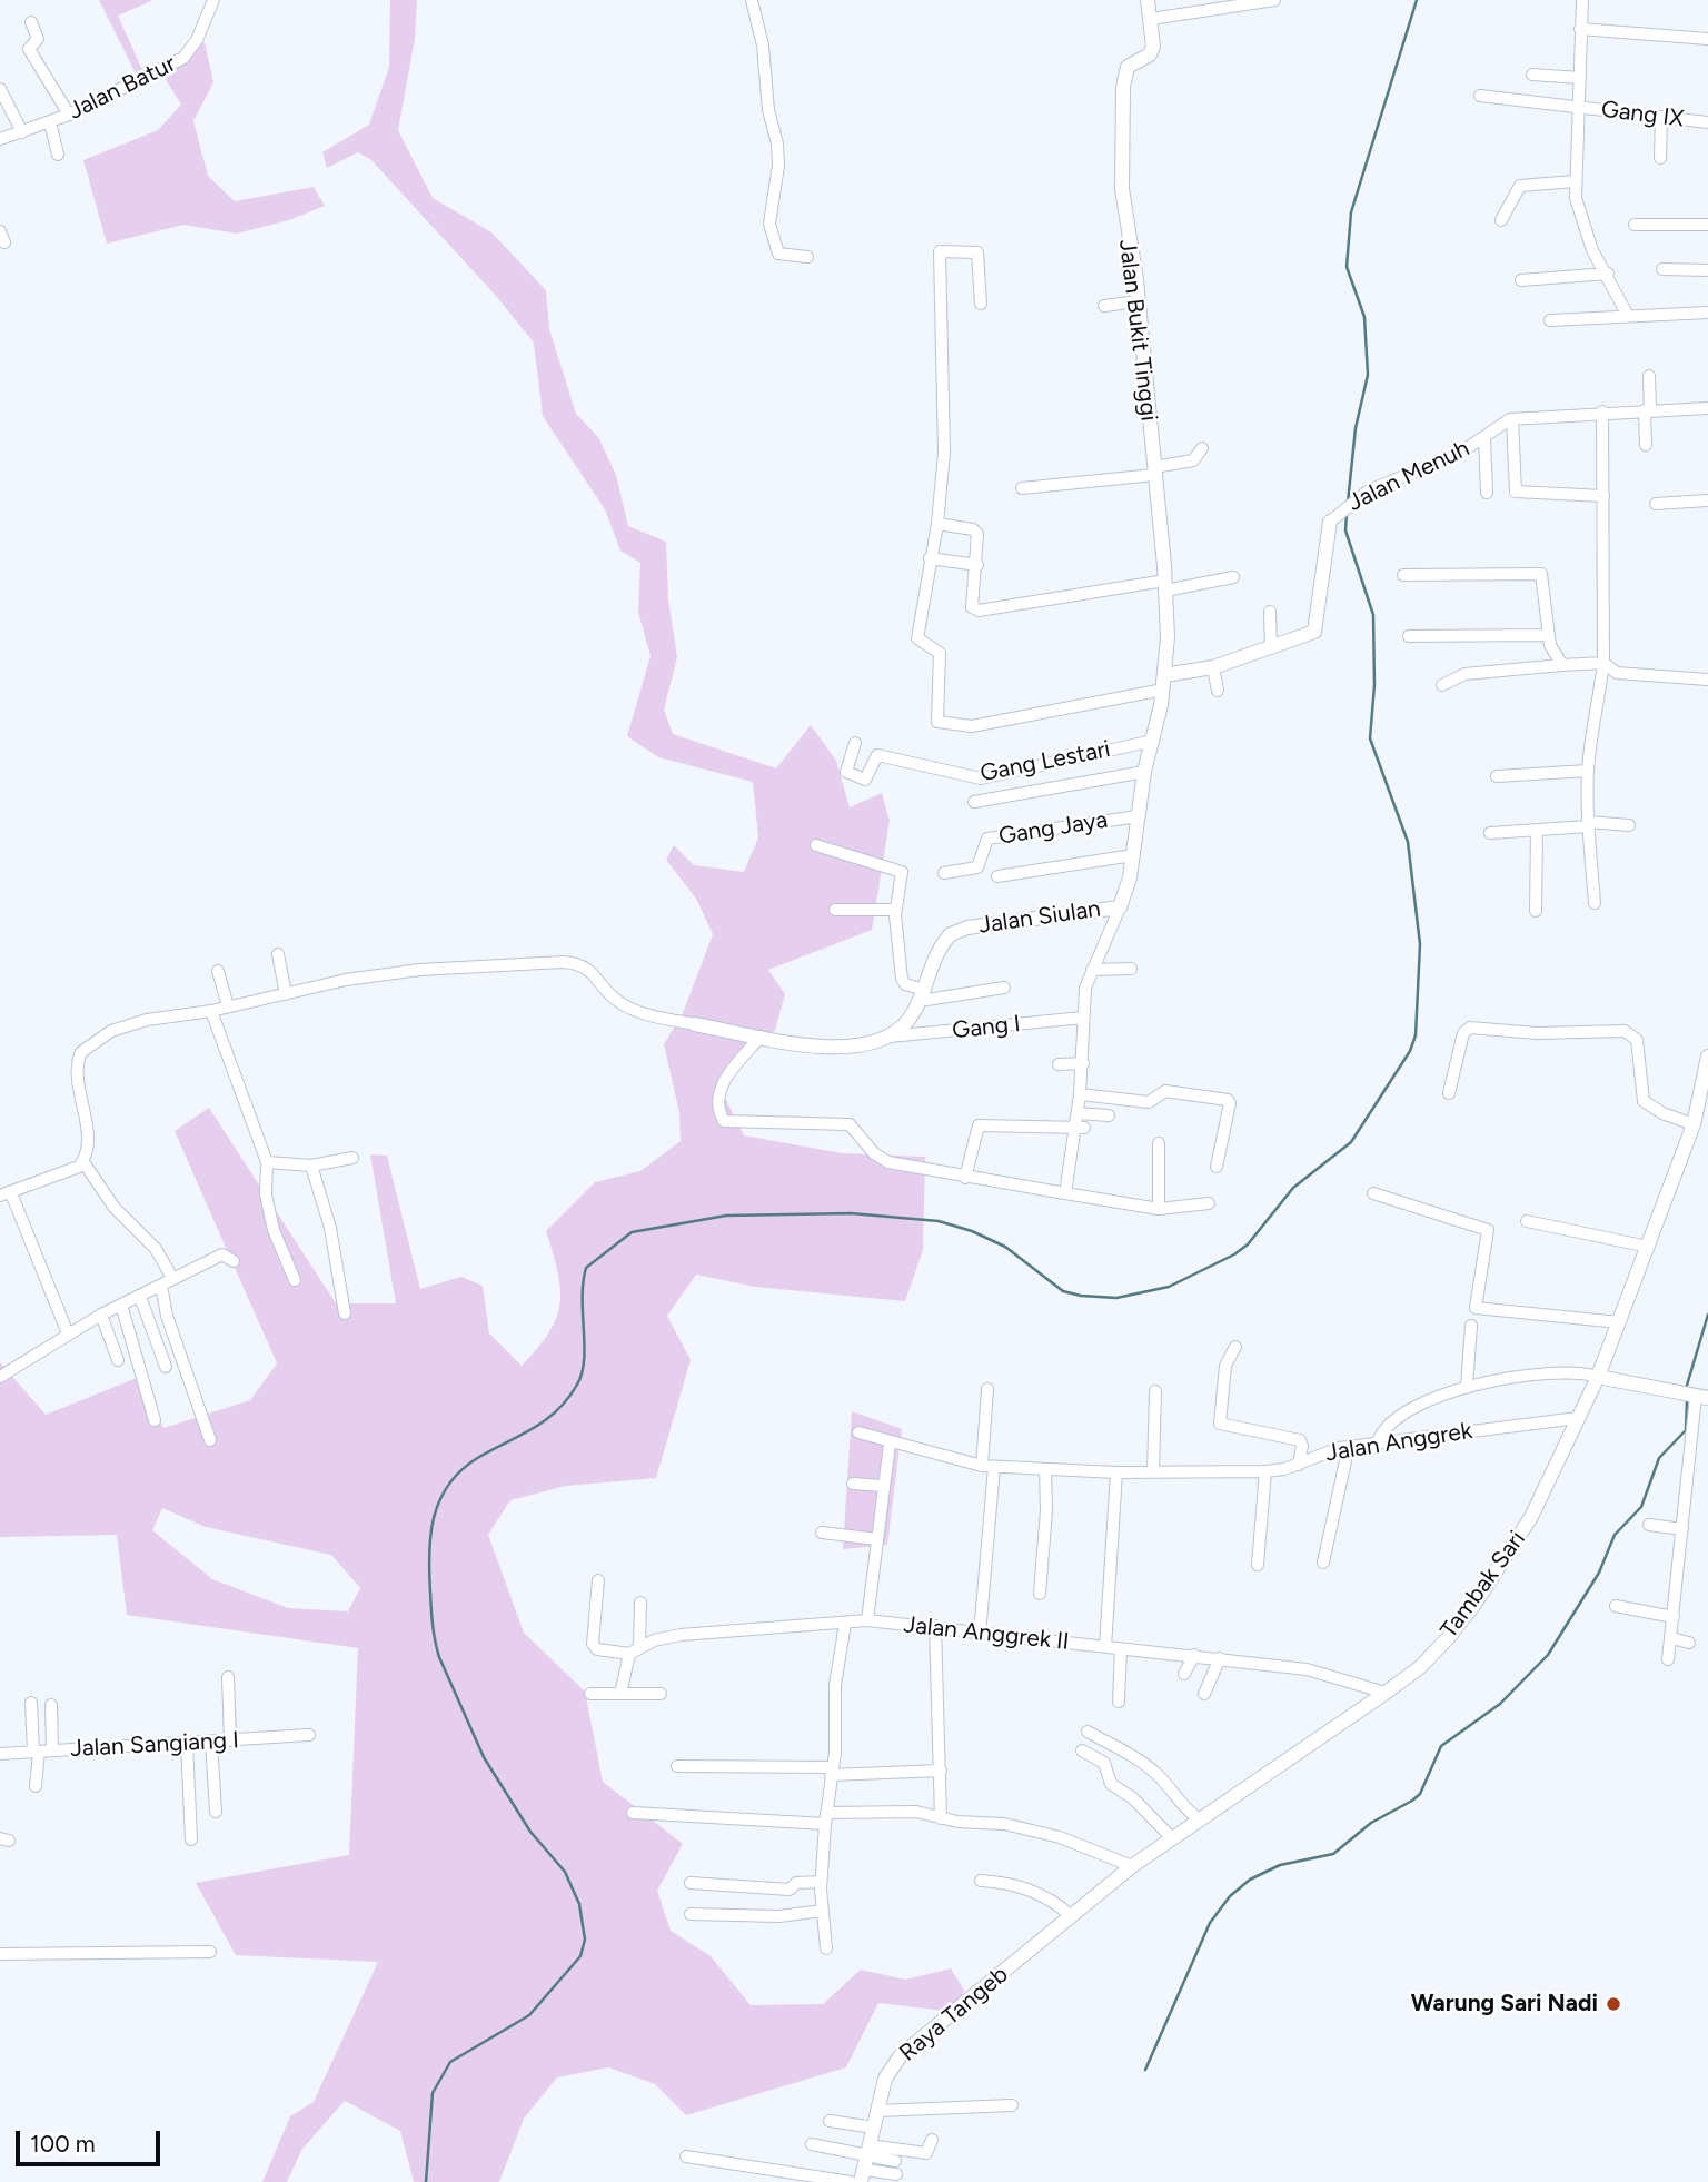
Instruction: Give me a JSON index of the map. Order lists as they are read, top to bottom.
{
  "streets": {
    "street": [
      "Jalan Batur",
      "Gang IX",
      "Jalan Bukit Tinggi",
      "Jalan Menuh",
      "Gang Lestari",
      "Gang Jaya",
      "Jalan Siulan",
      "Gang I",
      "Jalan Anggrek",
      "Tambak Sari",
      "Jalan Anggrek II",
      "Jalan Sangiang I",
      "Raya Tangeb"
    ]
  },
  "crossings": [
    ["Jalan Bukit Tinggi", "Jalan Menuh"],
    ["Jalan Bukit Tinggi", "Jalan Siulan"],
    ["Jalan Menuh", "Jalan Siulan"],
    ["Gang Lestari", "Jalan Siulan"],
    ["Gang Jaya", "Jalan Siulan"],
    ["Jalan Siulan", "Gang I"],
    ["Jalan Anggrek", "Tambak Sari"],
    ["Tambak Sari", "Jalan Anggrek II"],
    ["Tambak Sari", "Raya Tangeb"]
  ],
  "places": ["Warung Sari Nadi"],
  "scale_bar": "100 m"
}
